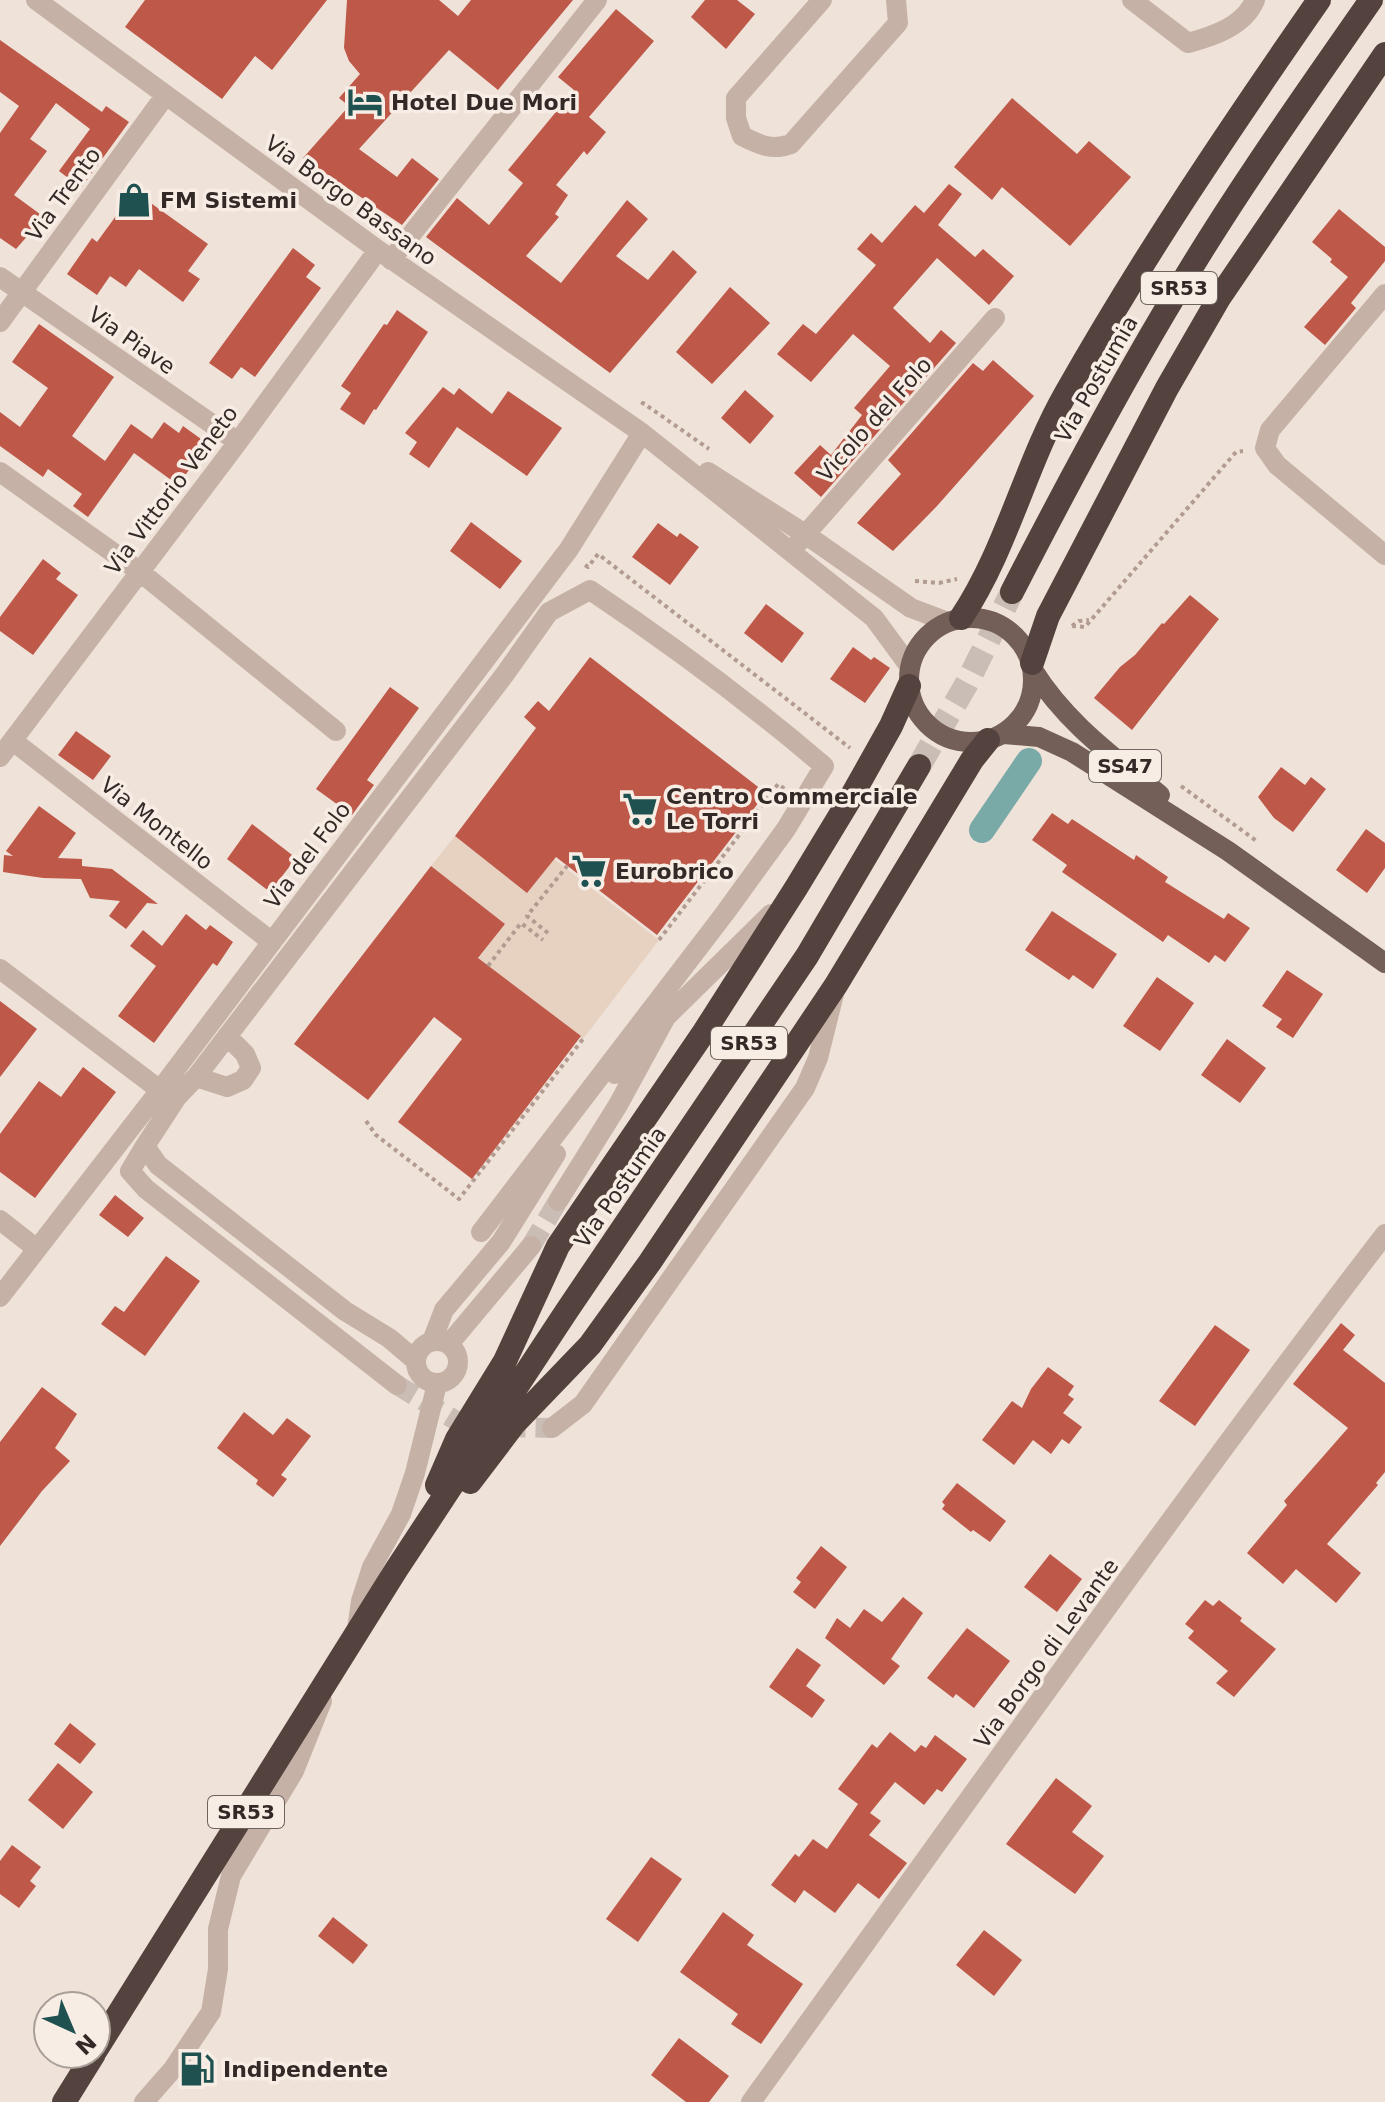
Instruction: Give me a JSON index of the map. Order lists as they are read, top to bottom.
{
  "streets": {
    "highway": ["SR53", "Via Postumia"],
    "main road": ["Via Borgo Bassano", "SS47"],
    "street": [
      "Via Trento",
      "Via Piave",
      "Vicolo del Folo",
      "Via Vittorio Veneto",
      "Via Montello",
      "Via del Folo",
      "Via Borgo di Levante"
    ]
  },
  "crossings": [
    ["Via Trento", "Via Borgo Bassano"],
    ["Via Trento", "Via Piave"],
    ["Via Borgo Bassano", "Vicolo del Folo"],
    ["Via Borgo Bassano", "Via Vittorio Veneto"],
    ["Via Borgo Bassano", "SS47"],
    ["Via Borgo Bassano", "Via del Folo"],
    ["SR53", "Via Postumia"],
    ["Via Piave", "Via Vittorio Veneto"],
    ["Via Vittorio Veneto", "Via Montello"],
    ["Via Montello", "Via del Folo"]
  ],
  "places": {
    "hotel": ["Hotel Due Mori"],
    "shop": ["FM Sistemi"],
    "supermarket": ["Centro Commerciale Le Torri", "Eurobrico"],
    "fuel station": ["Indipendente"]
  },
  "north": "bottom right"
}
